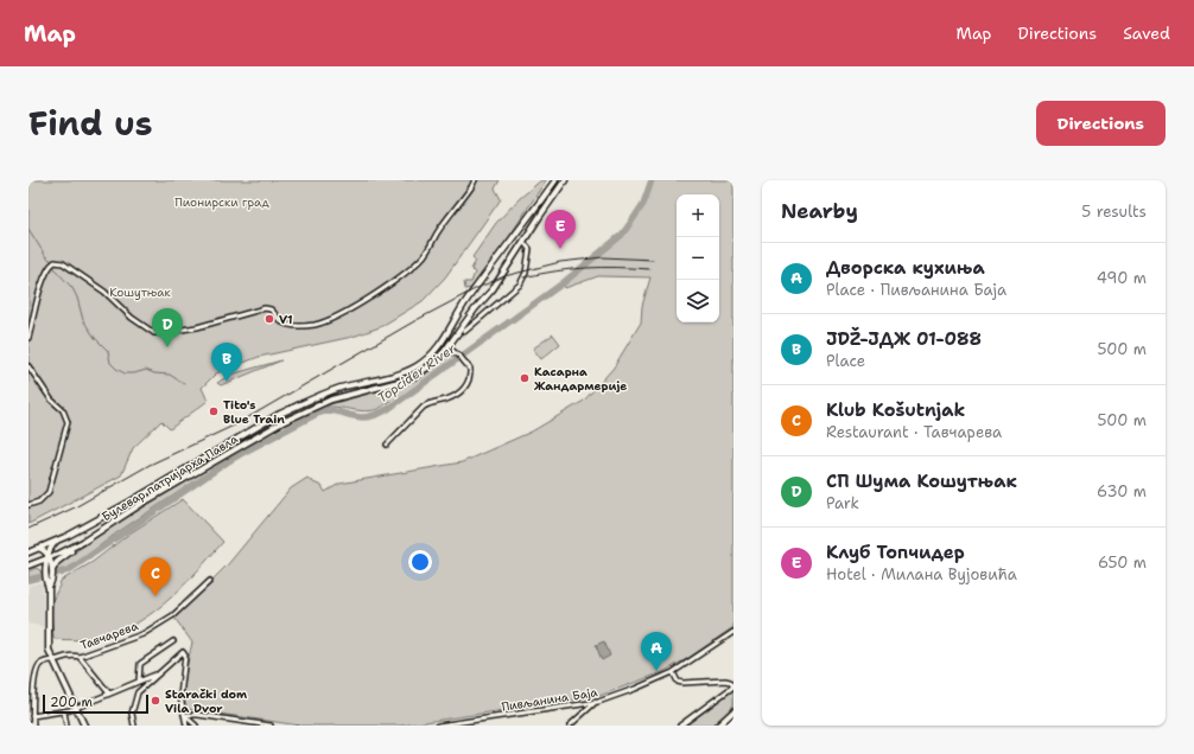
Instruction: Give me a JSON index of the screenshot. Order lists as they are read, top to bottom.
{
  "streets": {
    "main road": ["Булевар патријарха Павла"],
    "street": ["Тавчарева", "Пивљанина Баја"]
  },
  "water": ["Topcider River"],
  "parks": ["Пионирски град", "Кошутњак"],
  "places": [
    "V1",
    "Касарна Жандармерије",
    "Tito's Blue Train",
    "Starački dom Vila Dvor"
  ],
  "scale_bar": "200 m",
  "page": {
    "header": "Map",
    "nav": ["Map", "Directions", "Saved"],
    "title": "Find us",
    "buttons": "Directions",
    "heading": ["Nearby", "5 results"],
    "map_buttons": ["+", "−"],
    "pins": [
      "E",
      "D",
      "B",
      "C",
      "A"
    ],
    "list": [
      {
        "mark": "A",
        "name": "Дворска кухиња",
        "note": "Place · Пивљанина Баја",
        "value": "490 m"
      },
      {
        "mark": "B",
        "name": "JDŽ-JДЖ 01-088",
        "note": "Place",
        "value": "500 m"
      },
      {
        "mark": "C",
        "name": "Klub Košutnjak",
        "note": "Restaurant · Тавчарева",
        "value": "500 m"
      },
      {
        "mark": "D",
        "name": "СП Шума Кошутњак",
        "note": "Park",
        "value": "630 m"
      },
      {
        "mark": "E",
        "name": "Клуб Топчидер",
        "note": "Hotel · Милана Вујовића",
        "value": "650 m"
      }
    ],
    "scale": "200 m"
  }
}
